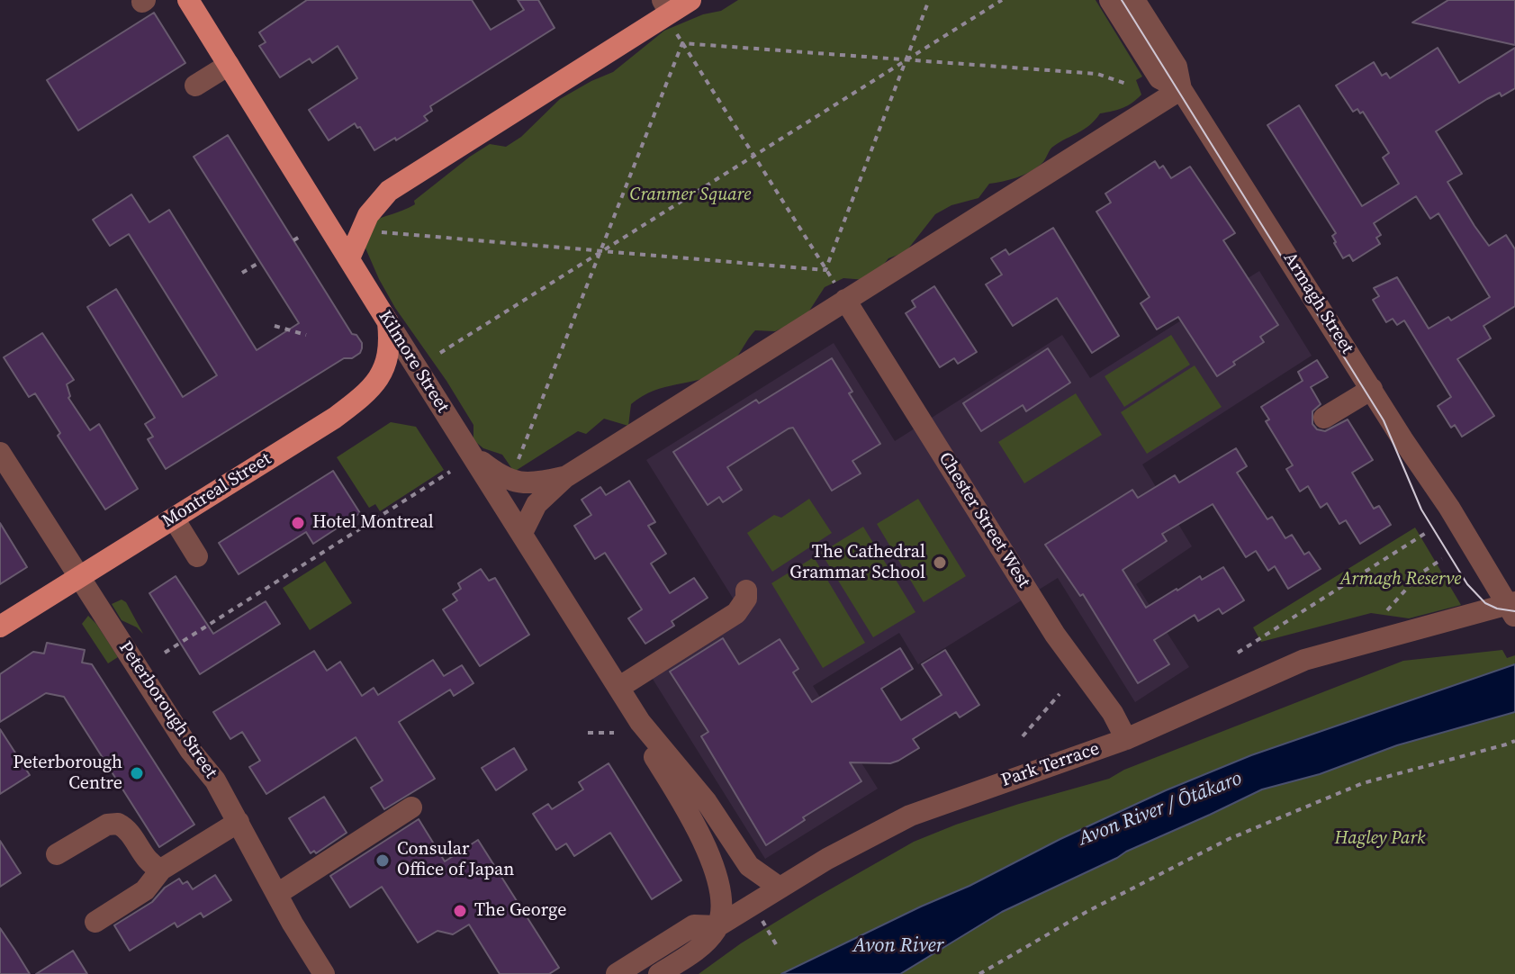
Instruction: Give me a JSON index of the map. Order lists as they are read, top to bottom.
{
  "streets": {
    "main road": ["Kilmore Street", "Montreal Street"],
    "street": [
      "Armagh Street",
      "Chester Street West",
      "Peterborough Street",
      "Park Terrace"
    ]
  },
  "crossings": [
    ["Armagh Street", "Park Terrace"],
    ["Kilmore Street", "Montreal Street"],
    ["Kilmore Street", "Park Terrace"],
    ["Montreal Street", "Peterborough Street"],
    ["Chester Street West", "Park Terrace"]
  ],
  "water": ["Avon River / Ōtākaro", "Avon River"],
  "parks": ["Cranmer Square", "Armagh Reserve", "Hagley Park"],
  "places": [
    "Hotel Montreal",
    "The Cathedral Grammar School",
    "Peterborough Centre",
    "Consular Office of Japan",
    "The George"
  ]
}
